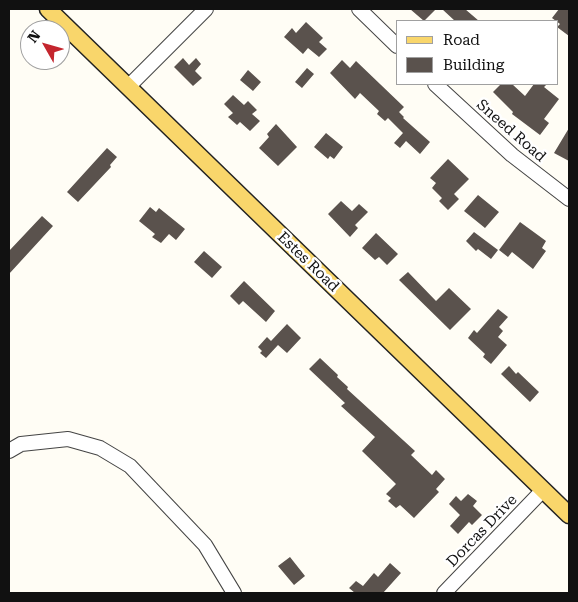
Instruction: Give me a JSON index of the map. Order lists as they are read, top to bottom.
{
  "streets": {
    "main road": ["Estes Road"],
    "street": ["Sneed Road", "Dorcas Drive"]
  },
  "crossings": [
    ["Estes Road", "Dorcas Drive"]
  ],
  "legend": ["Road", "Building"],
  "north": "top left"
}
